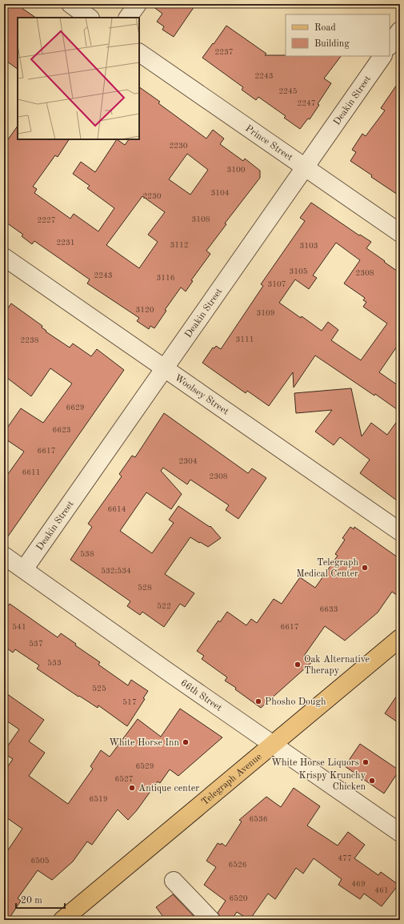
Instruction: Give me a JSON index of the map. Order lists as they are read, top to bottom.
{
  "streets": {
    "main road": ["Telegraph Avenue"],
    "street": [
      "Deakin Street",
      "Prince Street",
      "Woolsey Street",
      "66th Street"
    ]
  },
  "crossings": [
    ["Deakin Street", "Prince Street"],
    ["Deakin Street", "Woolsey Street"],
    ["Deakin Street", "66th Street"],
    ["66th Street", "Telegraph Avenue"]
  ],
  "places": [
    "Telegraph Medical Center",
    "Oak Alternative Therapy",
    "Phosho Dough",
    "White Horse Inn",
    "White Horse Liquors",
    "Krispy Krunchy Chicken",
    "Antique center"
  ],
  "house_numbers": [
    "2237",
    "2243",
    "2245",
    "2247",
    "2230",
    "3100",
    "3104",
    "2230",
    "3108",
    "2227",
    "2231",
    "3112",
    "3103",
    "3105",
    "2308",
    "2243",
    "3116",
    "3107",
    "3120",
    "3109",
    "3111",
    "2238",
    "6629",
    "6623",
    "6617",
    "2304",
    "6611",
    "2308",
    "6614",
    "538",
    "532;534",
    "528",
    "522",
    "6633",
    "541",
    "6617",
    "537",
    "533",
    "525",
    "517",
    "6529",
    "6527",
    "6519",
    "6536",
    "477",
    "6505",
    "6526",
    "469",
    "461",
    "6520"
  ],
  "legend": ["Road", "Building"],
  "scale_bar": "20 m"
}
